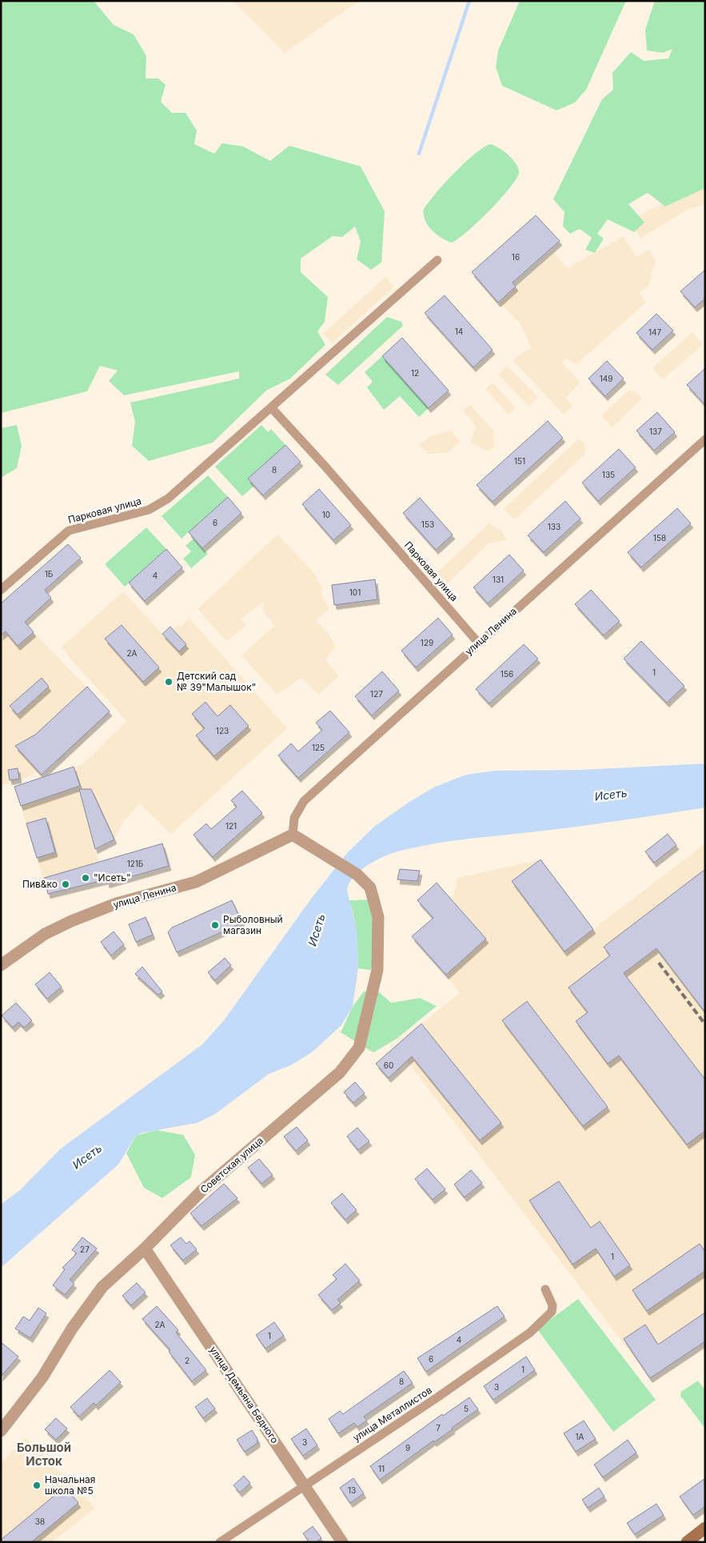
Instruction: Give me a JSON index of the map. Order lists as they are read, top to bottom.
{
  "streets": {
    "street": [
      "Парковая улица",
      "улица Ленина",
      "Советская улица",
      "улица Демьяна Бедного",
      "улица Металлистов"
    ]
  },
  "crossings": [
    ["Парковая улица", "улица Ленина"],
    ["улица Ленина", "Советская улица"],
    ["Советская улица", "улица Демьяна Бедного"],
    ["улица Демьяна Бедного", "улица Металлистов"]
  ],
  "districts": ["Большой Исток"],
  "water": ["Исеть"],
  "places": [
    "Детский сад № 39\"Малышок\"",
    "\"Исеть\"",
    "Пив&ко",
    "Рыболовный магазин",
    "Начальная школа №5"
  ],
  "house_numbers": [
    "16",
    "14",
    "147",
    "12",
    "149",
    "137",
    "151",
    "8",
    "135",
    "10",
    "6",
    "153",
    "133",
    "158",
    "1Б",
    "4",
    "131",
    "101",
    "129",
    "2А",
    "1",
    "156",
    "127",
    "123",
    "125",
    "121",
    "121Б",
    "60",
    "27",
    "1",
    "2А",
    "1",
    "4",
    "6",
    "2",
    "1",
    "8",
    "3",
    "5",
    "7",
    "1А",
    "3",
    "9",
    "11",
    "13",
    "38"
  ]
}
